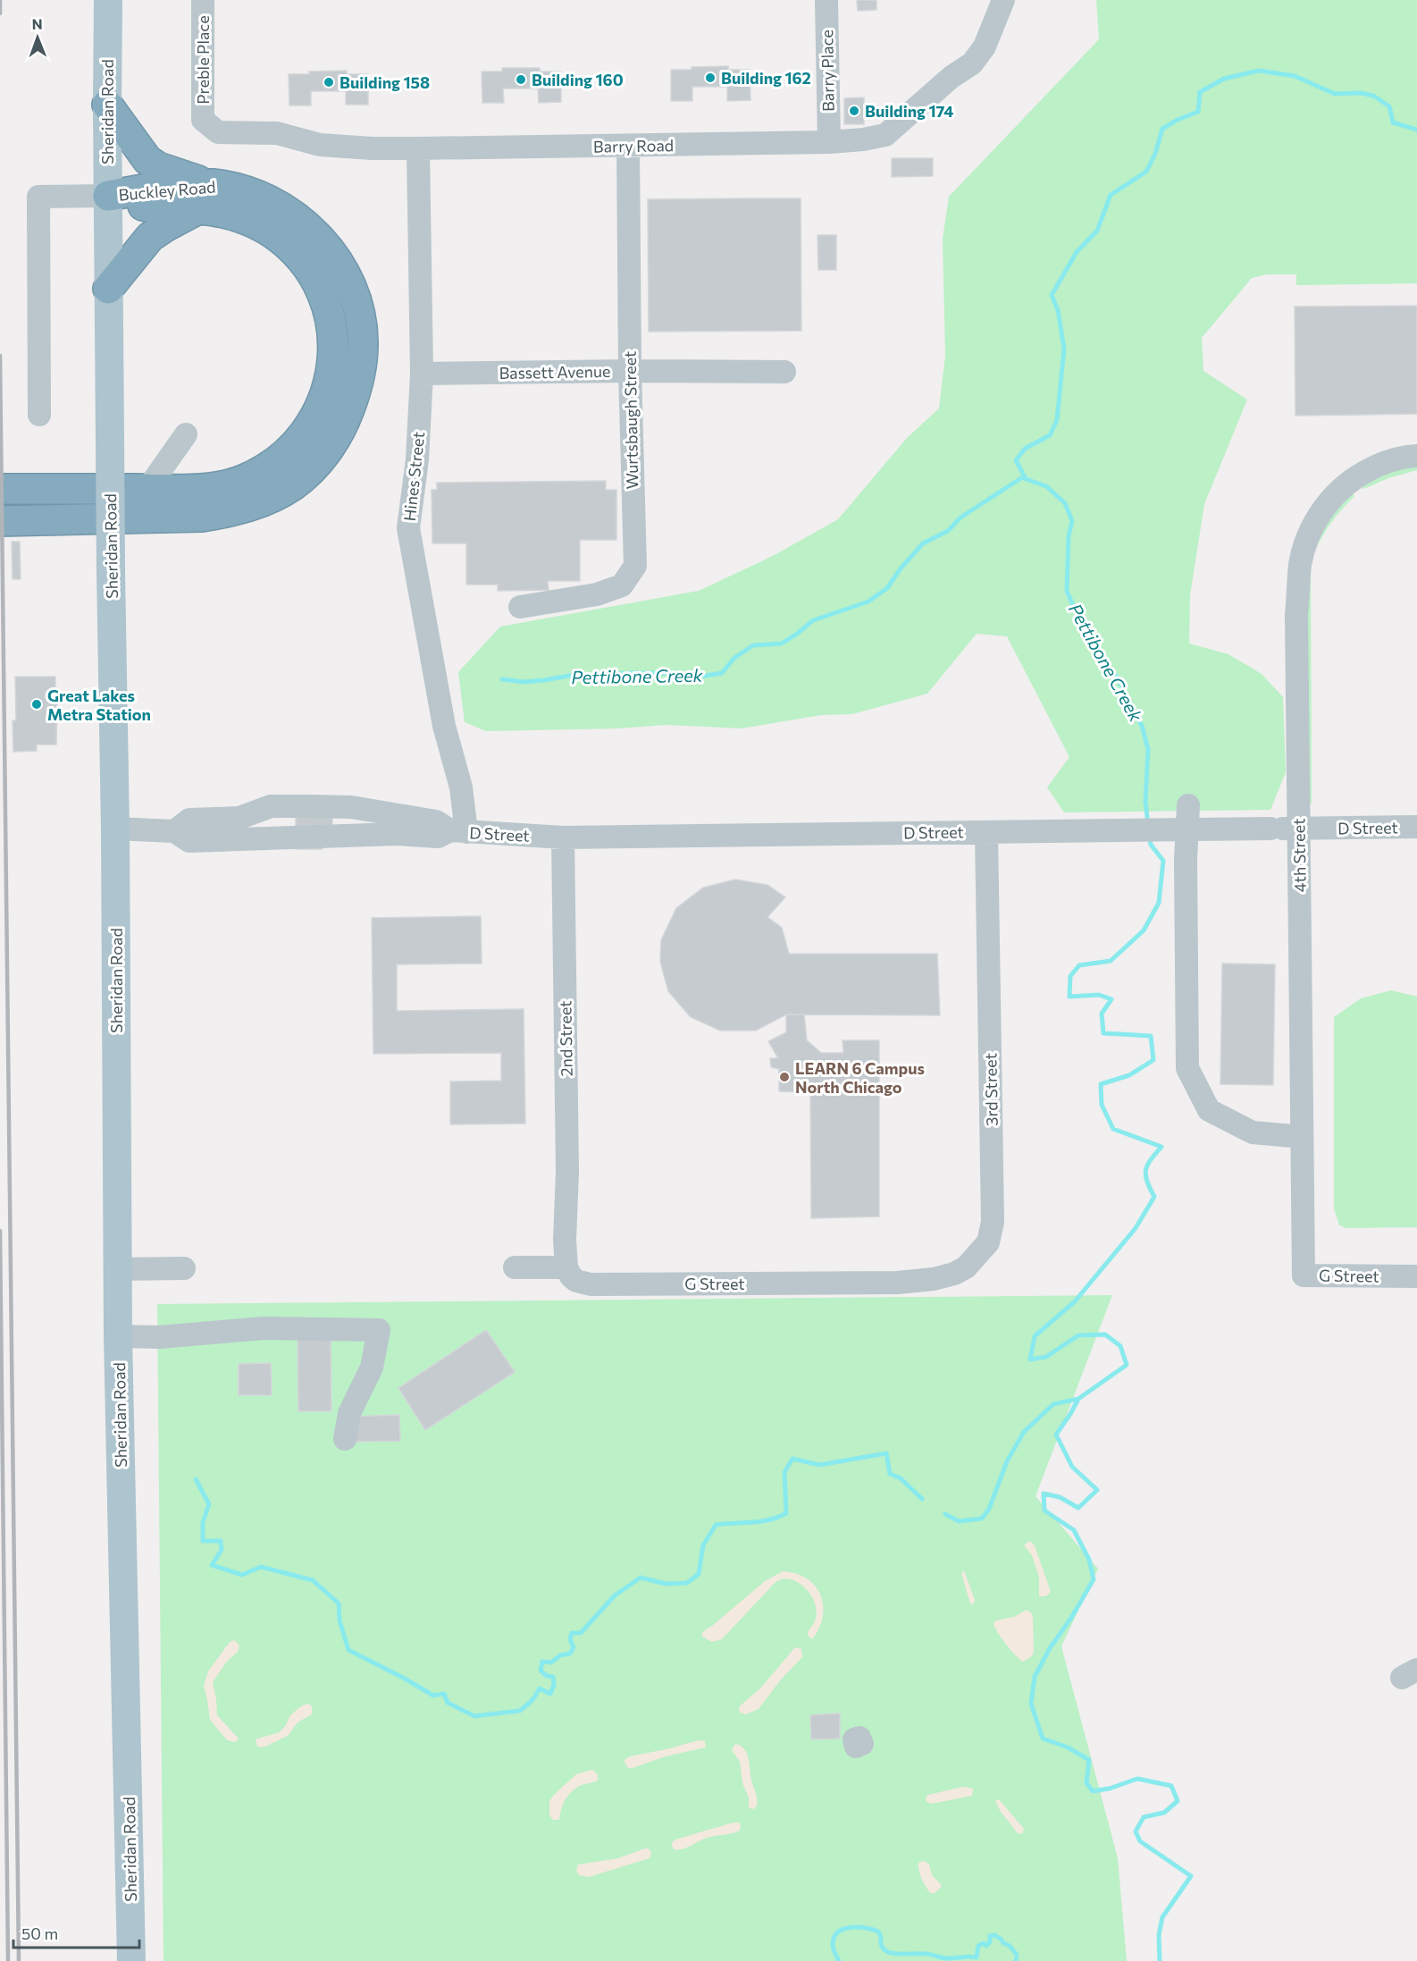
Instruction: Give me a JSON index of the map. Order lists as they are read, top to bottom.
{
  "streets": {
    "highway": ["Buckley Road"],
    "main road": ["Sheridan Road"],
    "street": [
      "Preble Place",
      "Barry Place",
      "Barry Road",
      "Bassett Avenue",
      "Wurtsbaugh Street",
      "Hines Street",
      "D Street",
      "4th Street",
      "2nd Street",
      "3rd Street",
      "G Street"
    ]
  },
  "crossings": [
    ["Preble Place", "Barry Road"],
    ["Barry Place", "Barry Road"],
    ["Sheridan Road", "Buckley Road"],
    ["Sheridan Road", "D Street"],
    ["Barry Road", "Wurtsbaugh Street"],
    ["Barry Road", "Hines Street"],
    ["Bassett Avenue", "Wurtsbaugh Street"],
    ["Bassett Avenue", "Hines Street"],
    ["Hines Street", "D Street"],
    ["D Street", "4th Street"],
    ["D Street", "2nd Street"],
    ["D Street", "3rd Street"],
    ["4th Street", "G Street"],
    ["2nd Street", "G Street"],
    ["3rd Street", "G Street"]
  ],
  "water": ["Pettibone Creek"],
  "places": [
    "Building 162",
    "Building 160",
    "Building 158",
    "Building 174",
    "Great Lakes Metra Station",
    "LEARN 6 Campus North Chicago"
  ],
  "scale_bar": "50 m",
  "north": "top"
}
